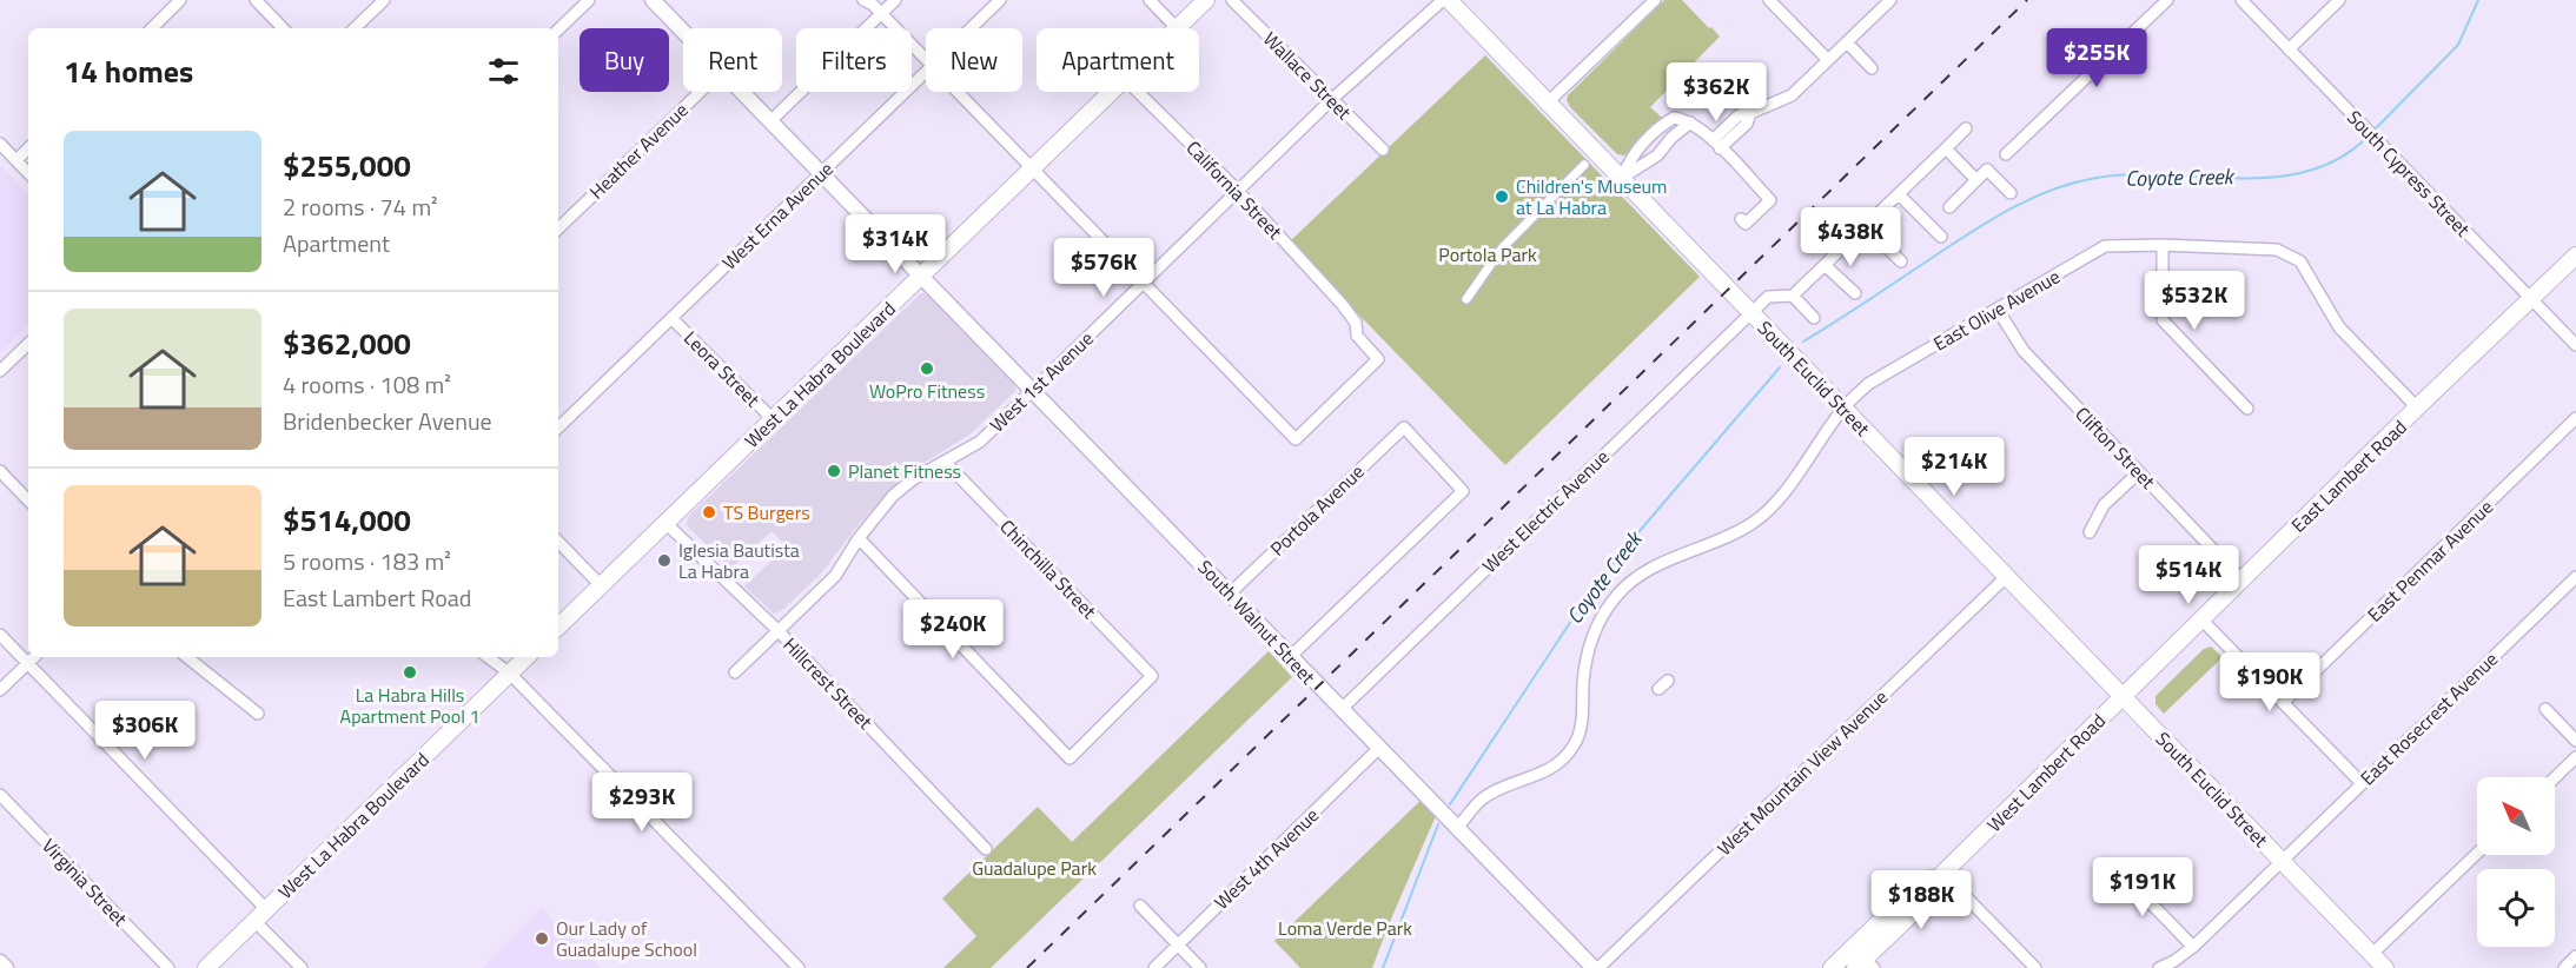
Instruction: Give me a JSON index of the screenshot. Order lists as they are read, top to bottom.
{
  "streets": {
    "main road": [
      "West La Habra Boulevard",
      "South Euclid Street",
      "East Lambert Road",
      "West Lambert Road"
    ],
    "street": [
      "Wallace Street",
      "Heather Avenue",
      "South Cypress Street",
      "California Street",
      "West Erna Avenue",
      "East Olive Avenue",
      "Leora Street",
      "West 1st Avenue",
      "Clifton Street",
      "Portola Avenue",
      "West Electric Avenue",
      "East Penmar Avenue",
      "Chinchilla Street",
      "South Walnut Street",
      "Hillcrest Street",
      "East Rosecrest Avenue",
      "West Mountain View Avenue",
      "West 4th Avenue",
      "Virginia Street"
    ]
  },
  "crossings": [
    ["Wallace Street", "West 1st Avenue"],
    ["South Cypress Street", "East Lambert Road"],
    ["California Street", "West 1st Avenue"],
    ["West Erna Avenue", "Leora Street"],
    ["West Erna Avenue", "South Walnut Street"],
    ["East Olive Avenue", "South Euclid Street"],
    ["East Olive Avenue", "Clifton Street"],
    ["East Olive Avenue", "East Lambert Road"],
    ["East Olive Avenue", "South Walnut Street"],
    ["Leora Street", "West La Habra Boulevard"],
    ["West La Habra Boulevard", "South Walnut Street"],
    ["West La Habra Boulevard", "Hillcrest Street"],
    ["South Euclid Street", "East Lambert Road"],
    ["South Euclid Street", "West Electric Avenue"],
    ["South Euclid Street", "East Rosecrest Avenue"],
    ["South Euclid Street", "West Mountain View Avenue"],
    ["South Euclid Street", "West Lambert Road"],
    ["West 1st Avenue", "Chinchilla Street"],
    ["West 1st Avenue", "South Walnut Street"],
    ["West 1st Avenue", "Hillcrest Street"],
    ["Clifton Street", "East Lambert Road"],
    ["East Lambert Road", "West Lambert Road"],
    ["Portola Avenue", "South Walnut Street"],
    ["West Electric Avenue", "South Walnut Street"],
    ["South Walnut Street", "West Mountain View Avenue"],
    ["South Walnut Street", "West 4th Avenue"]
  ],
  "water": ["Coyote Creek"],
  "parks": ["Portola Park", "Guadalupe Park", "Loma Verde Park"],
  "places": [
    "Children's Museum at La Habra",
    "WoPro Fitness",
    "Planet Fitness",
    "TS Burgers",
    "Iglesia Bautista La Habra",
    "La Habra Hills Apartment Pool 1",
    "Our Lady of Guadalupe School"
  ],
  "north": "top left",
  "page": {
    "price": [
      "$255K",
      "$362K",
      "$438K",
      "$314K",
      "$576K",
      "$532K",
      "$214K",
      "$514K",
      "$240K",
      "$190K",
      "$306K",
      "$293K",
      "$191K",
      "$188K"
    ],
    "chip": [
      "Buy",
      "Rent",
      "Filters",
      "New",
      "Apartment"
    ],
    "heading": "14 homes",
    "list": [
      {
        "name": "$255,000",
        "note": "2 rooms · 74 m² · Apartment"
      },
      {
        "name": "$362,000",
        "note": "4 rooms · 108 m² · Bridenbecker Avenue"
      },
      {
        "name": "$514,000",
        "note": "5 rooms · 183 m² · East Lambert Road"
      }
    ]
  }
}
